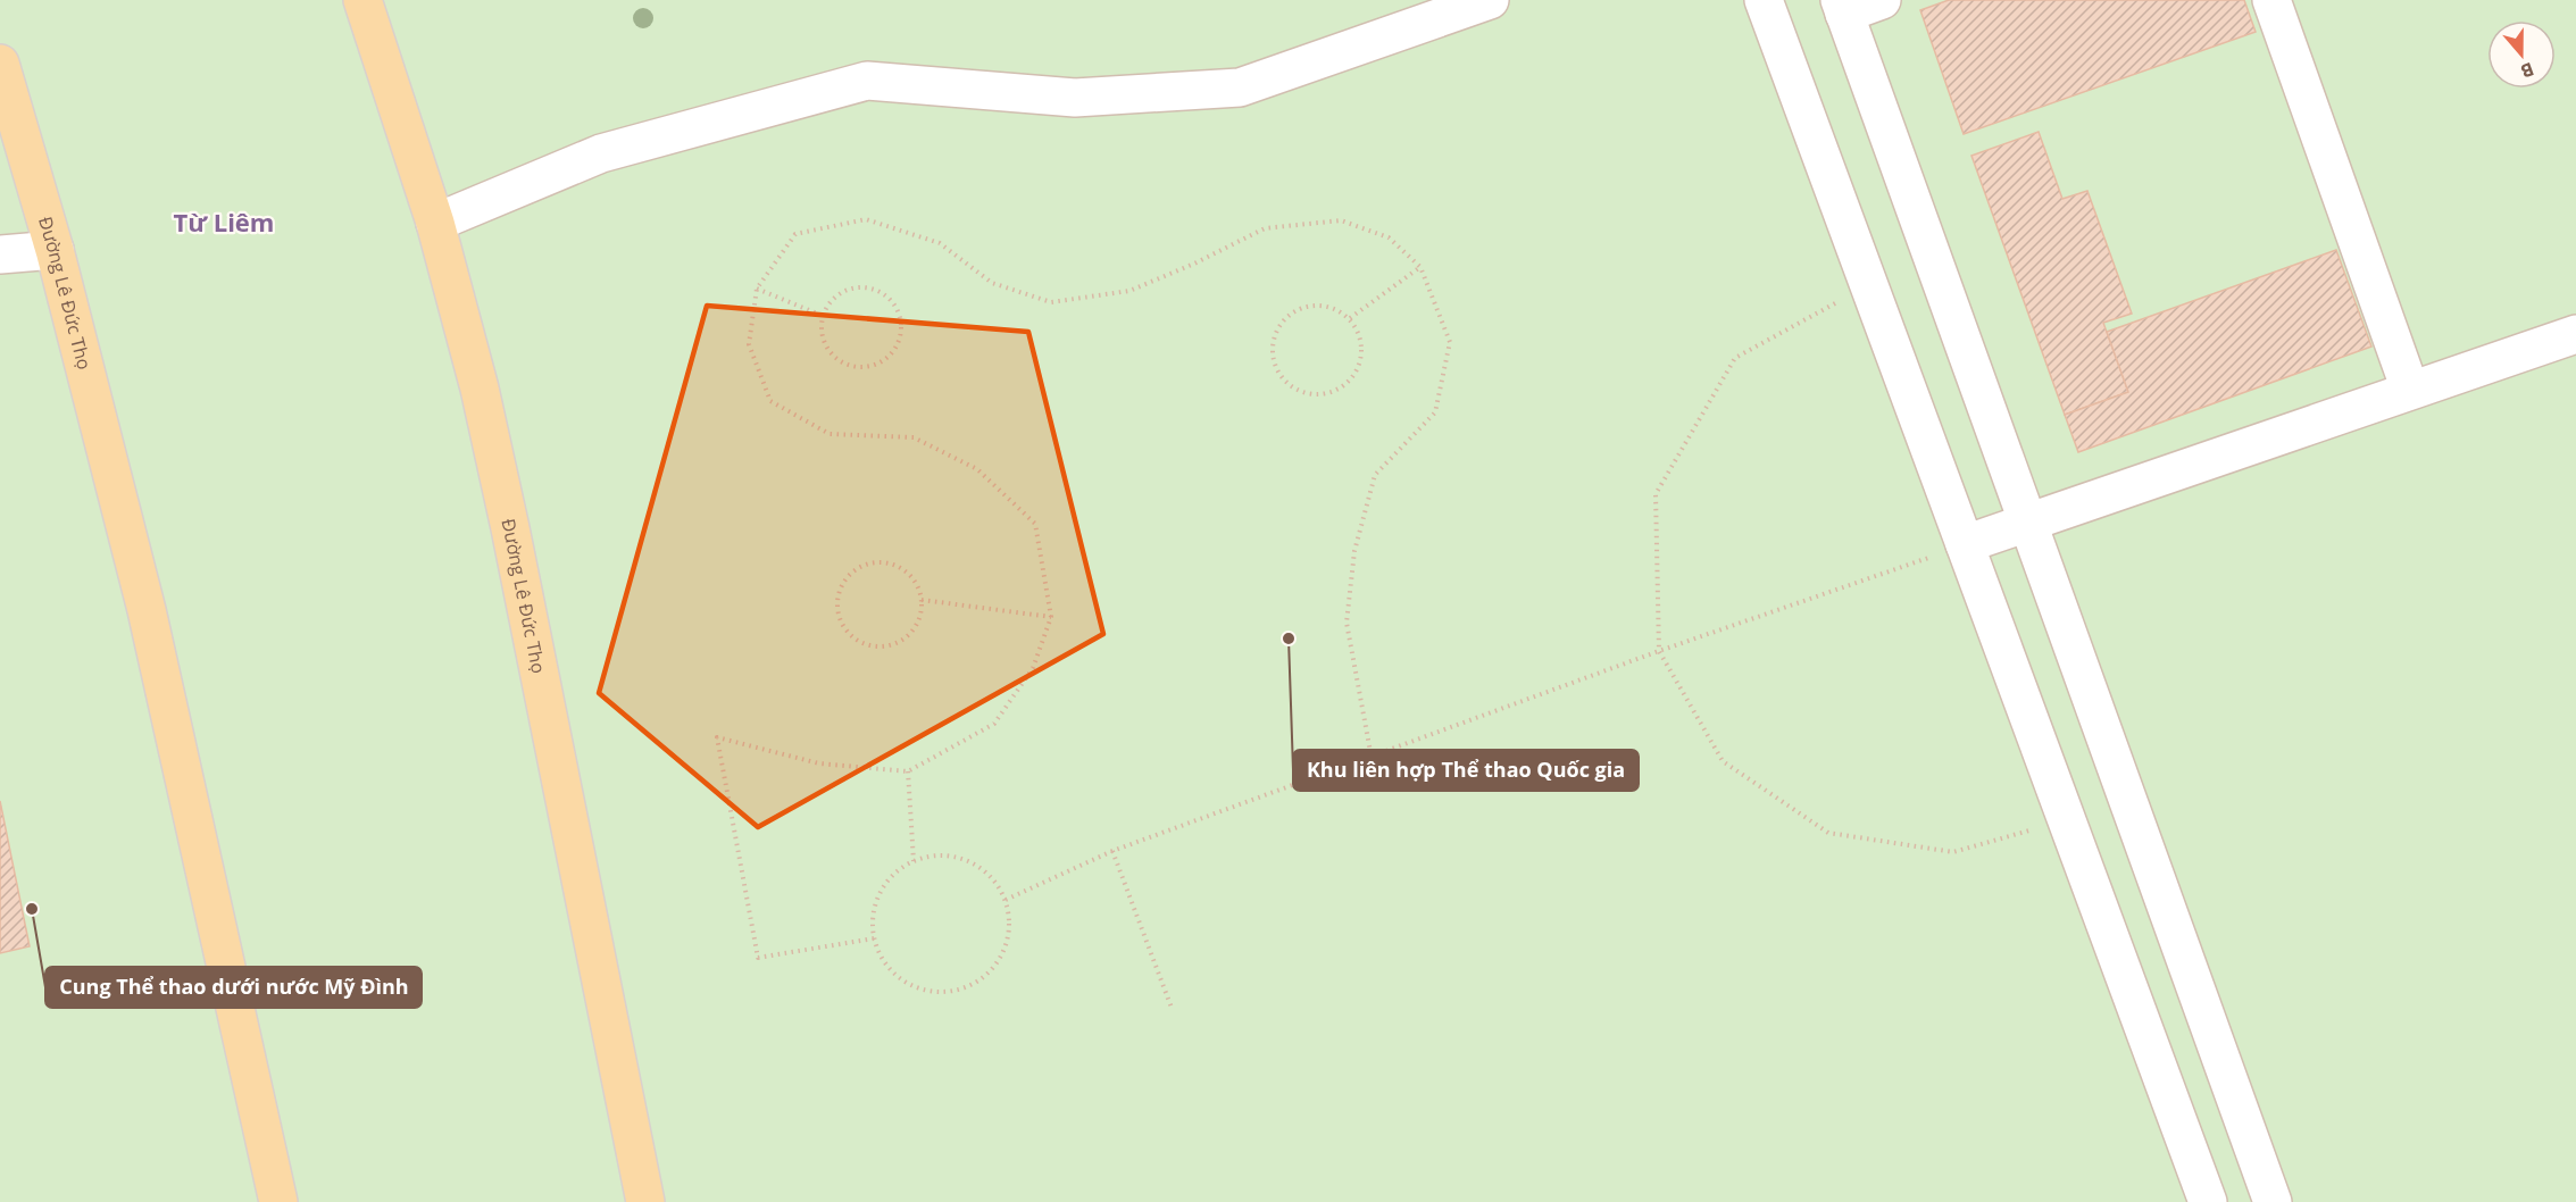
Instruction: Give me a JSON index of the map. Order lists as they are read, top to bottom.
{
  "streets": {
    "main road": ["Đường Lê Đức Thọ"]
  },
  "districts": ["Từ Liêm"],
  "places": ["Khu liên hợp Thể thao Quốc gia", "Cung Thể thao dưới nước Mỹ Đình"],
  "north": "bottom"
}
